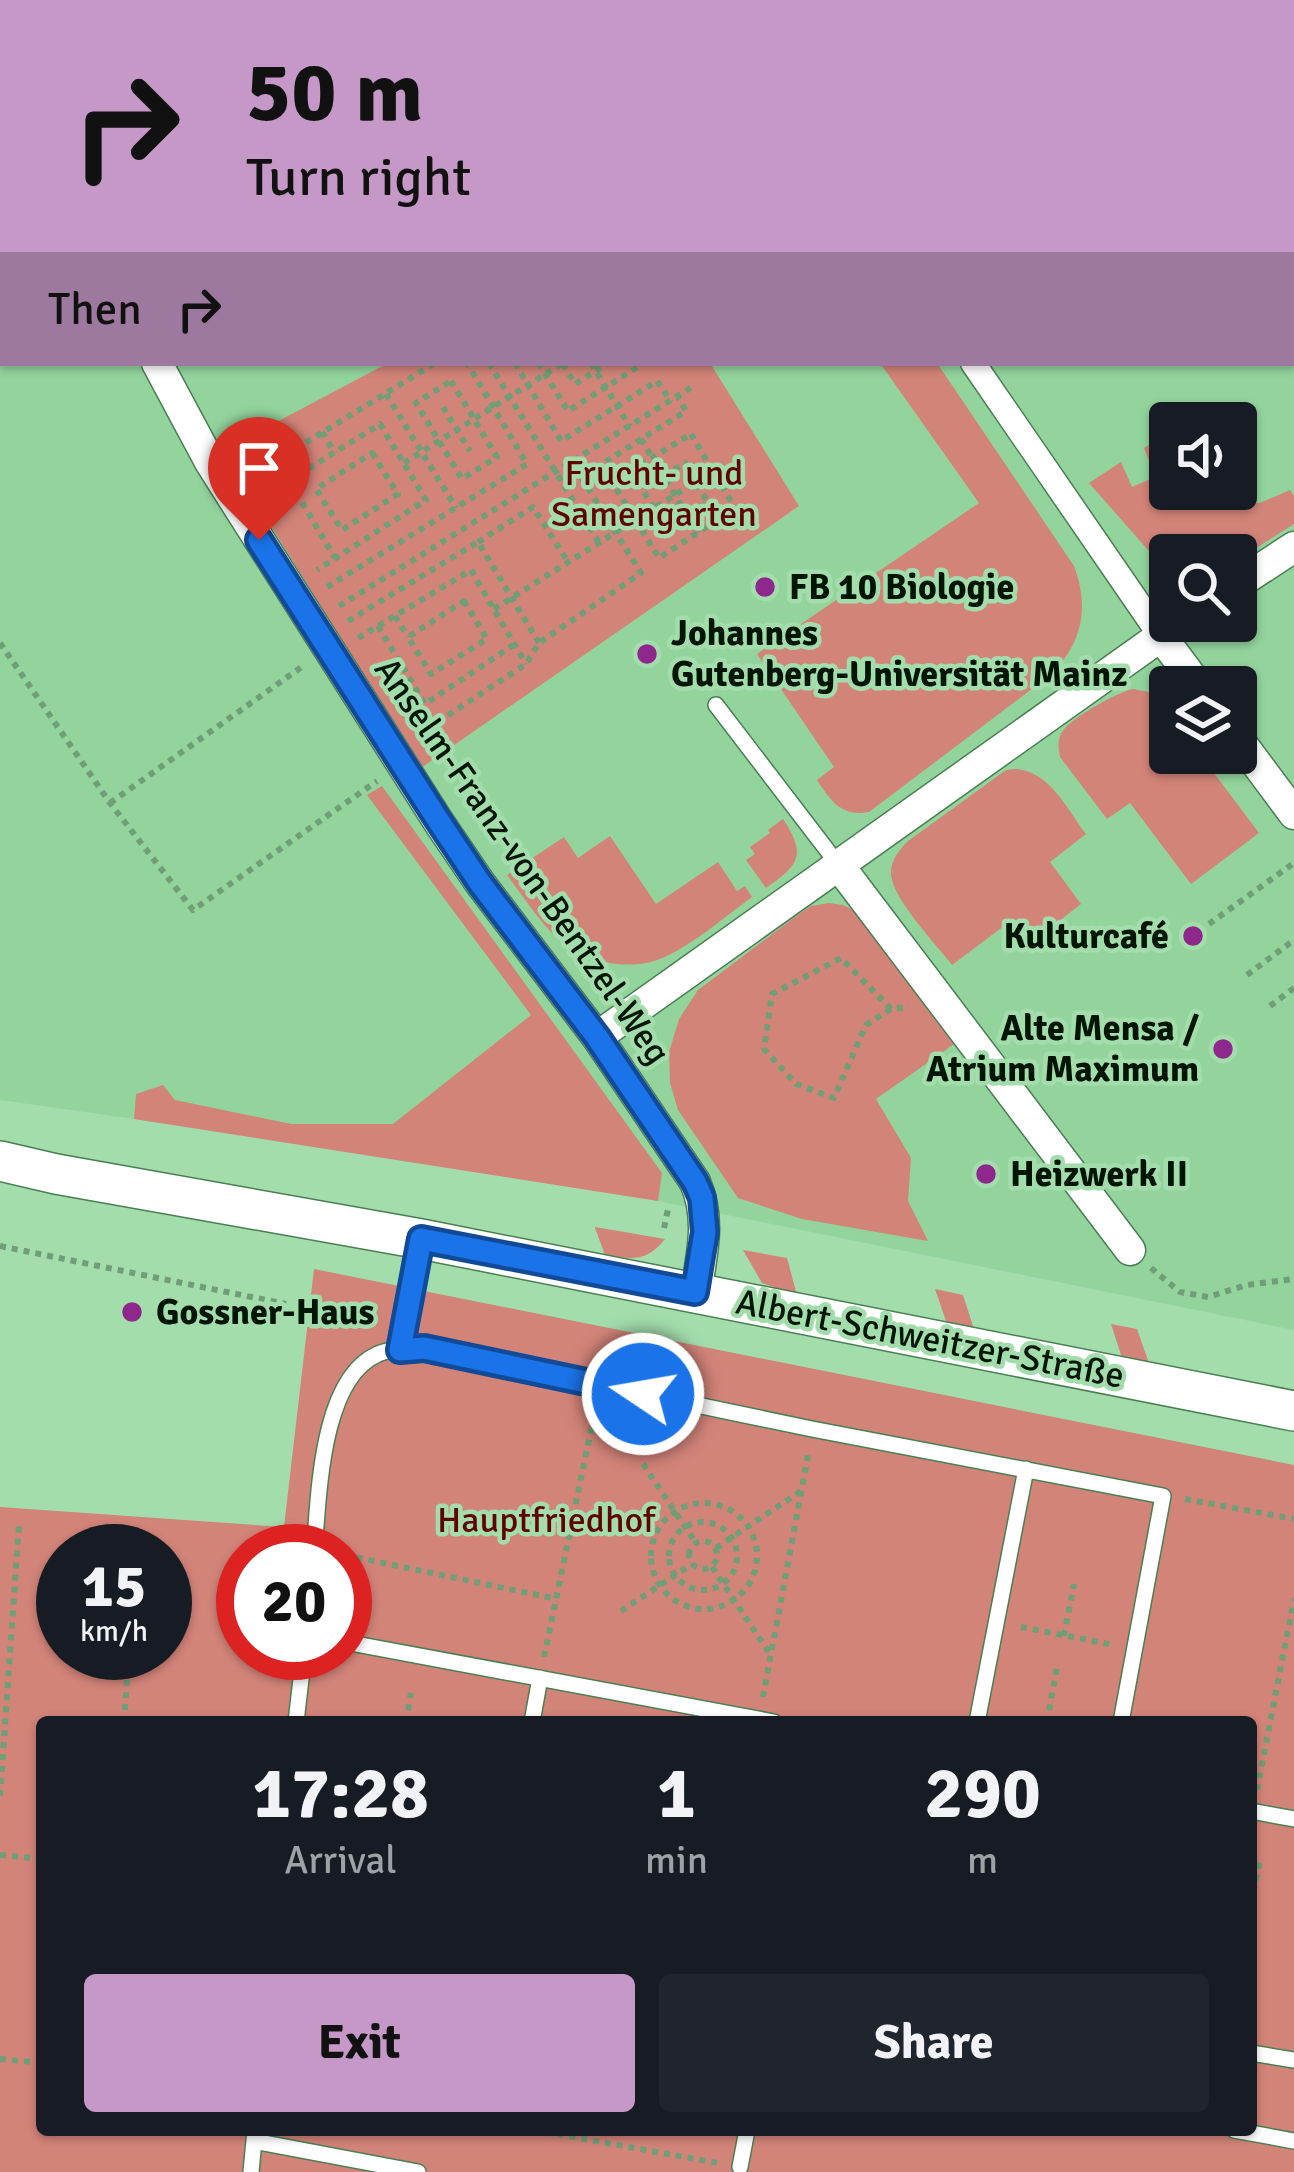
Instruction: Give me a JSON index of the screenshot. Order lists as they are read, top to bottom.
{
  "streets": {
    "street": ["Anselm-Franz-von-Bentzel-Weg", "Albert-Schweitzer-Straße"]
  },
  "crossings": [
    ["Anselm-Franz-von-Bentzel-Weg", "Albert-Schweitzer-Straße"]
  ],
  "parks": ["Frucht- und Samengarten", "Hauptfriedhof"],
  "places": [
    "FB 10 Biologie",
    "Johannes Gutenberg-Universität Mainz",
    "Kulturcafé",
    "Alte Mensa / Atrium Maximum",
    "Heizwerk II",
    "Gossner-Haus"
  ],
  "page": {
    "turn": ["50 m", "Turn right"],
    "then": "Then",
    "speed": "15 km/h",
    "limit": "20",
    "eta": [
      "17:28",
      "Arrival",
      "1",
      "min",
      "290",
      "m"
    ],
    "buttons": ["Exit", "Share"]
  }
}
